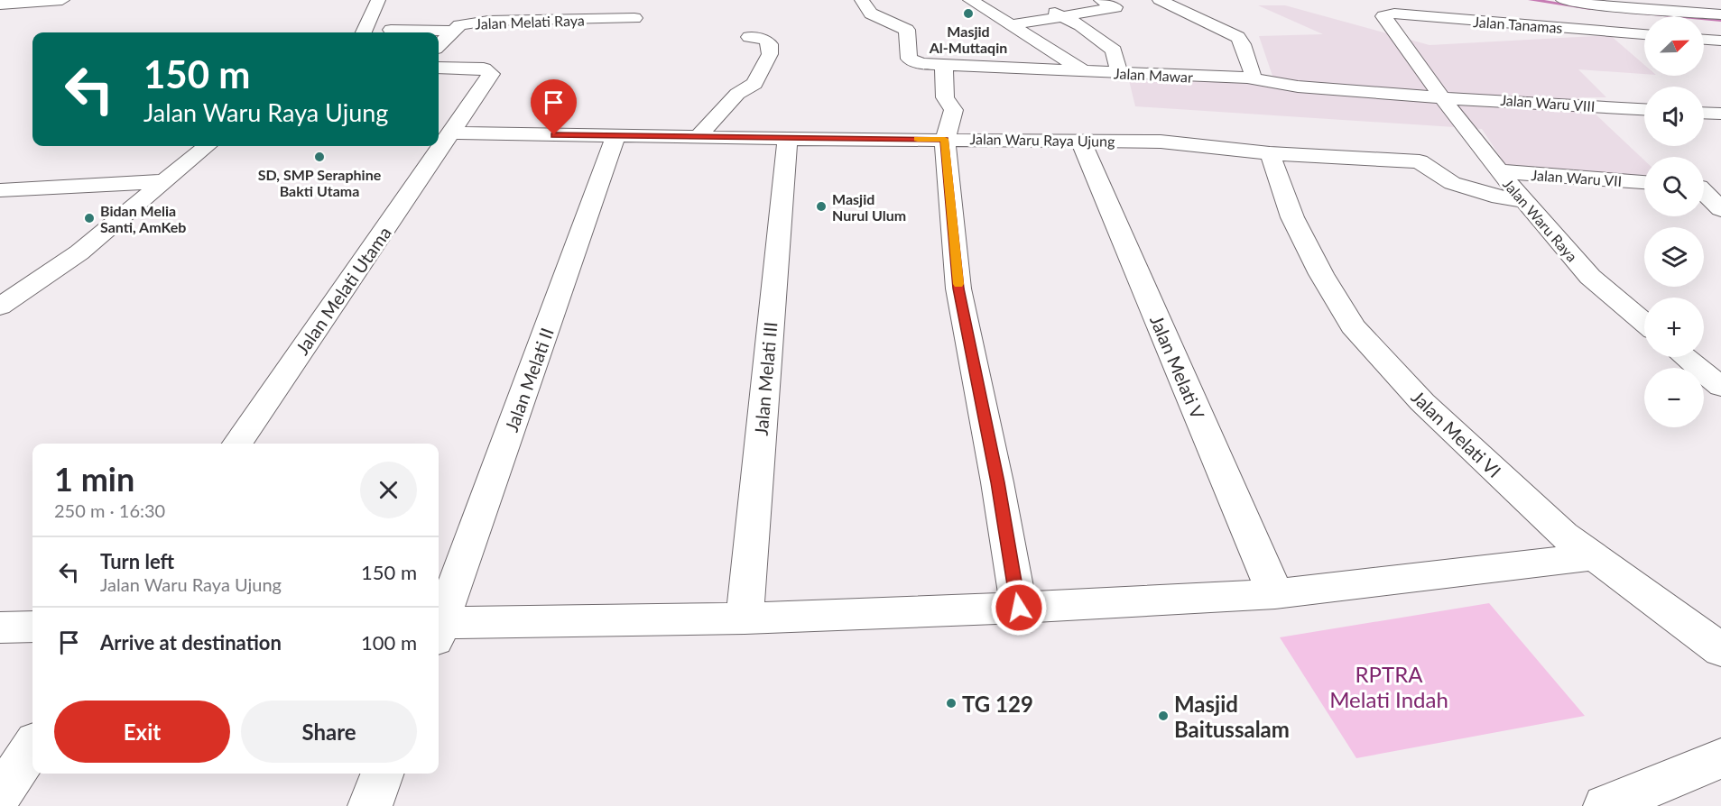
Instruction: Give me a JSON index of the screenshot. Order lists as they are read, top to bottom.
{
  "streets": {
    "street": [
      "Jalan Melati Raya",
      "Jalan Tanamas",
      "Jalan Mawar",
      "Jalan Waru VIII",
      "Jalan Waru Raya Ujung",
      "Jalan Waru VII",
      "Jalan Waru Raya",
      "Jalan Melati Utama",
      "Jalan Melati V",
      "Jalan Melati III",
      "Jalan Melati II",
      "Jalan Melati VI"
    ]
  },
  "crossings": [
    ["Jalan Tanamas", "Jalan Waru Raya"],
    ["Jalan Mawar", "Jalan Waru VIII"],
    ["Jalan Mawar", "Jalan Waru Raya"],
    ["Jalan Waru VIII", "Jalan Waru Raya"],
    ["Jalan Waru Raya Ujung", "Jalan Waru Raya"],
    ["Jalan Waru Raya Ujung", "Jalan Melati Utama"],
    ["Jalan Waru Raya Ujung", "Jalan Melati V"],
    ["Jalan Waru Raya Ujung", "Jalan Melati III"],
    ["Jalan Waru Raya Ujung", "Jalan Melati II"],
    ["Jalan Waru Raya Ujung", "Jalan Melati VI"],
    ["Jalan Waru VII", "Jalan Waru Raya"]
  ],
  "parks": ["RPTRA Melati Indah"],
  "places": [
    "Masjid Al-Muttaqin",
    "SD, SMP Seraphine Bakti Utama",
    "Masjid Nurul Ulum",
    "Bidan Melia Santi, AmKeb",
    "TG 129",
    "Masjid Baitussalam"
  ],
  "north": "top right",
  "page": {
    "map_buttons": ["+", "−"],
    "turn": ["150 m", "Jalan Waru Raya Ujung"],
    "heading": ["1 min", "250 m · 16:30"],
    "list": [
      {
        "name": "Turn left",
        "note": "Jalan Waru Raya Ujung",
        "value": "150 m"
      },
      {
        "name": "Arrive at destination",
        "value": "100 m"
      }
    ],
    "buttons": ["Exit", "Share"]
  }
}
